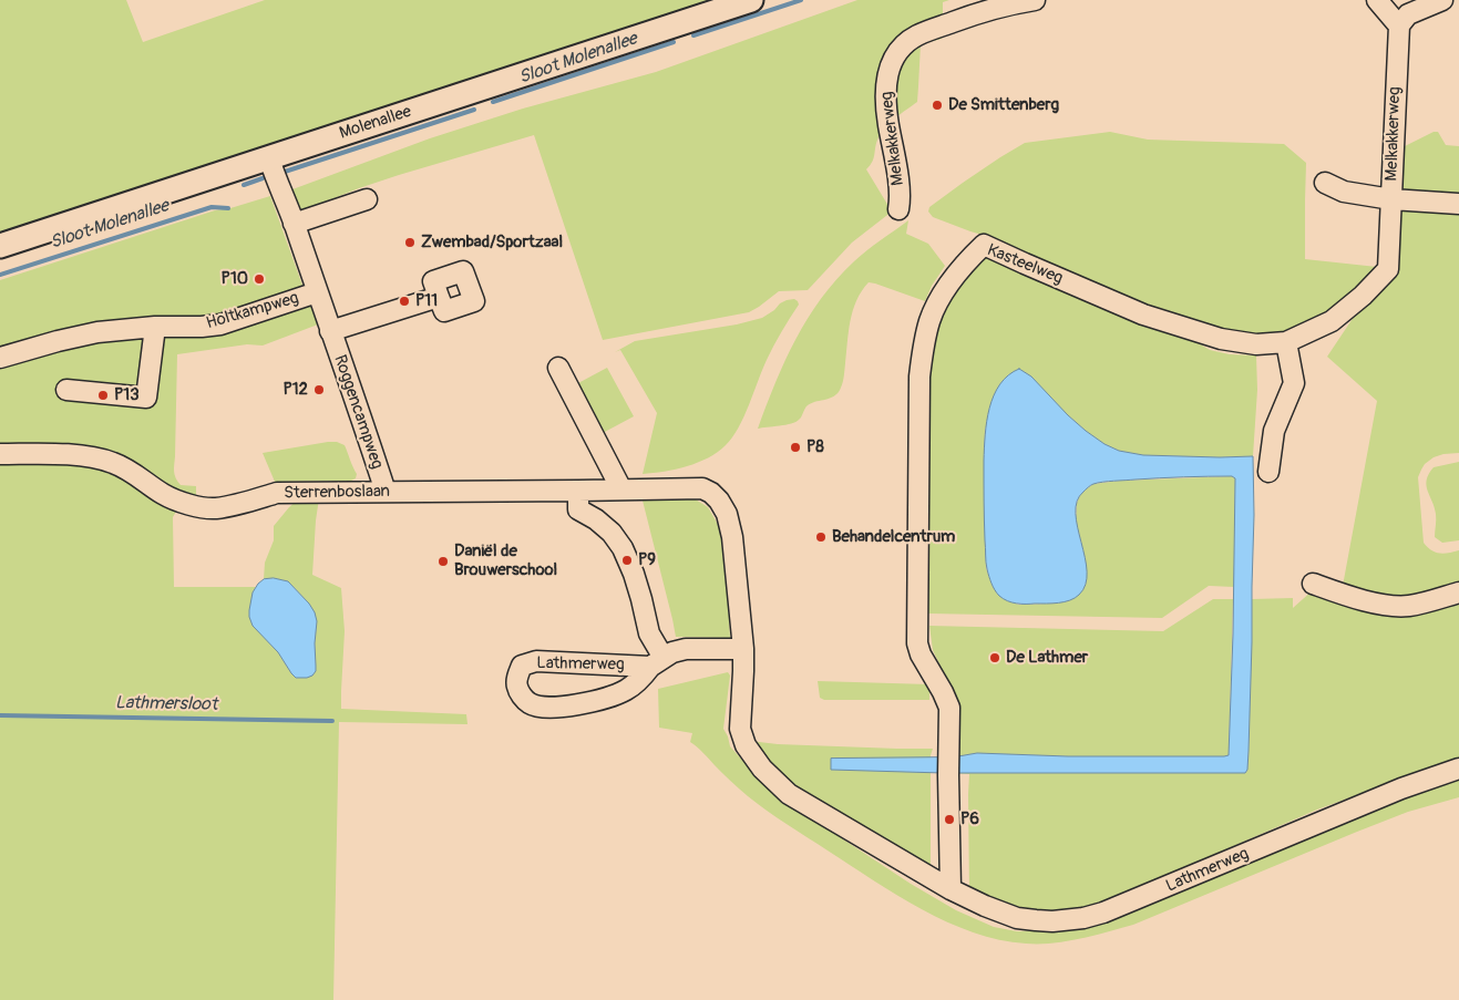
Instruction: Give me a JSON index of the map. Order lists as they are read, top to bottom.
{
  "streets": {
    "main road": ["Molenallee"],
    "street": [
      "Melkakkerweg",
      "Kasteelweg",
      "Holtkampweg",
      "Roggencampweg",
      "Sterrenboslaan",
      "Lathmerweg"
    ]
  },
  "crossings": [
    ["Molenallee", "Roggencampweg"],
    ["Melkakkerweg", "Kasteelweg"],
    ["Kasteelweg", "Lathmerweg"],
    ["Holtkampweg", "Roggencampweg"],
    ["Roggencampweg", "Sterrenboslaan"],
    ["Sterrenboslaan", "Lathmerweg"]
  ],
  "water": ["Sloot Molenallee", "Lathmersloot"],
  "places": [
    "De Smittenberg",
    "Zwembad/Sportzaal",
    "P10",
    "P11",
    "P12",
    "P13",
    "P8",
    "Behandelcentrum",
    "P9",
    "Daniël de Brouwerschool",
    "De Lathmer",
    "P6"
  ]
}
